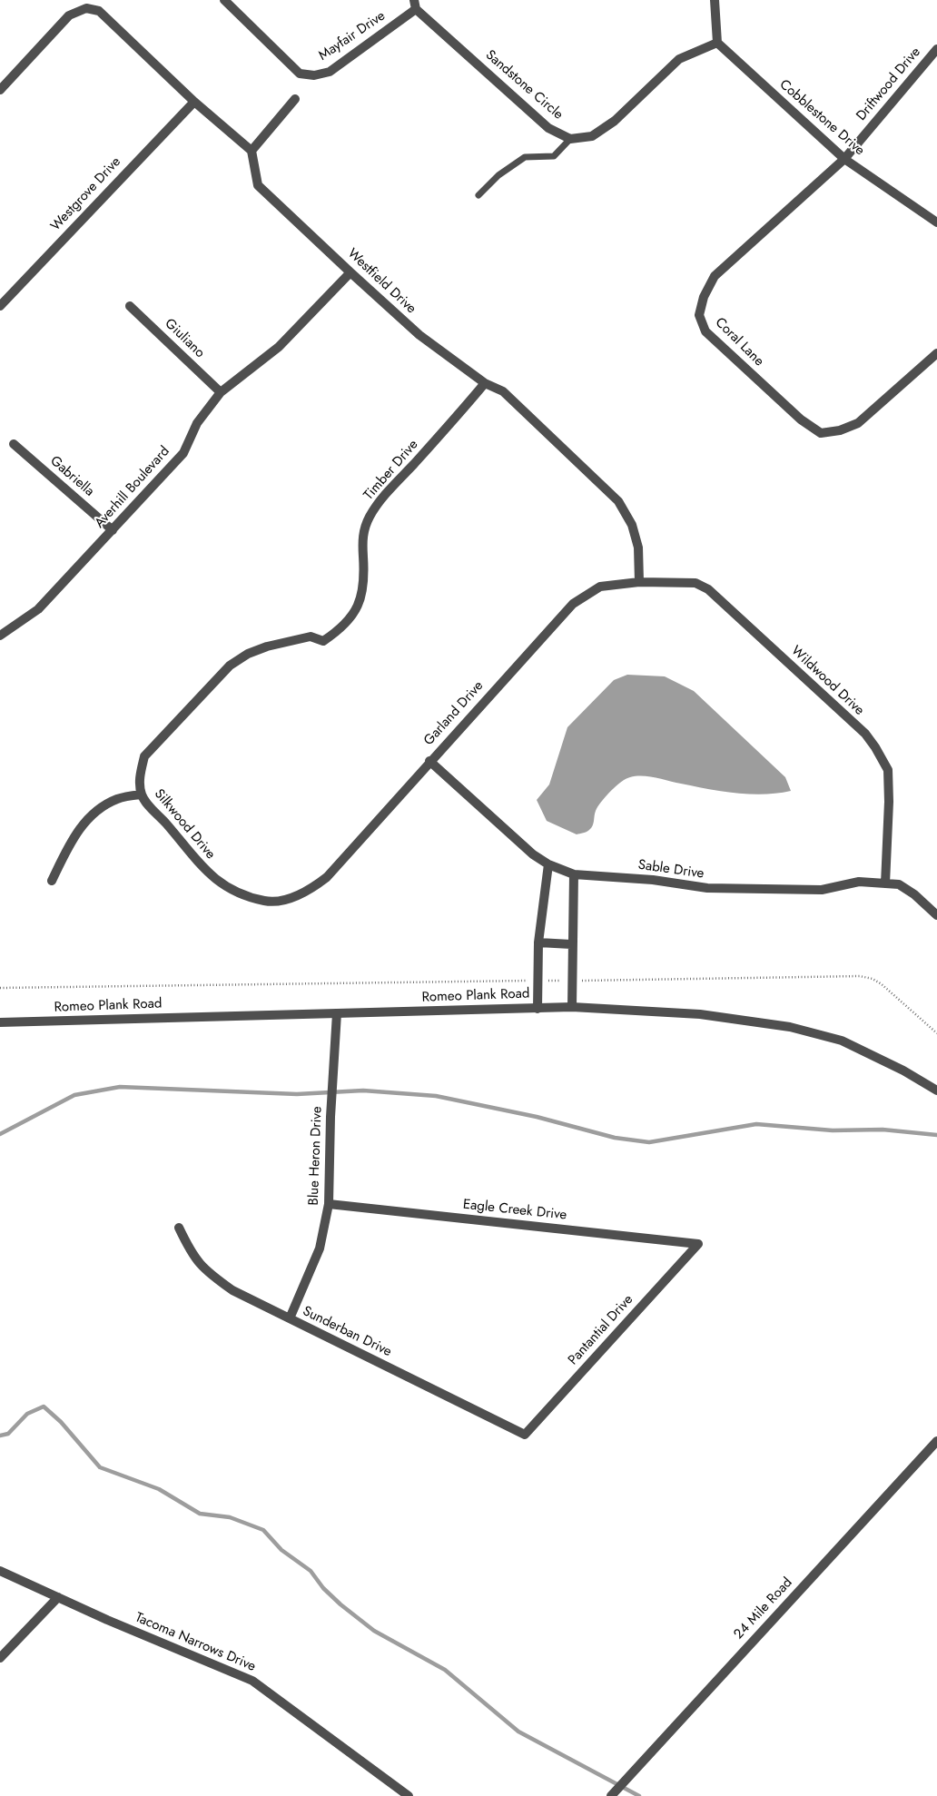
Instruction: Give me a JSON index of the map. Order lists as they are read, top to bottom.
{
  "streets": {
    "street": [
      "Mayfair Drive",
      "Driftwood Drive",
      "Sandstone Circle",
      "Cobblestone Drive",
      "Westgrove Drive",
      "Westfield Drive",
      "Giuliano",
      "Coral Lane",
      "Timber Drive",
      "Gabriella",
      "Averhill Boulevard",
      "Wildwood Drive",
      "Garland Drive",
      "Silkwood Drive",
      "Sable Drive",
      "Romeo Plank Road",
      "Blue Heron Drive",
      "Eagle Creek Drive",
      "Pantantial Drive",
      "Sunderban Drive",
      "24 Mile Road",
      "Tacoma Narrows Drive"
    ]
  },
  "crossings": [
    ["Mayfair Drive", "Sandstone Circle"],
    ["Driftwood Drive", "Cobblestone Drive"],
    ["Driftwood Drive", "Coral Lane"],
    ["Cobblestone Drive", "Coral Lane"],
    ["Westfield Drive", "Timber Drive"],
    ["Westfield Drive", "Averhill Boulevard"],
    ["Westfield Drive", "Wildwood Drive"],
    ["Westfield Drive", "Garland Drive"],
    ["Giuliano", "Averhill Boulevard"],
    ["Timber Drive", "Silkwood Drive"],
    ["Gabriella", "Averhill Boulevard"],
    ["Wildwood Drive", "Garland Drive"],
    ["Wildwood Drive", "Sable Drive"],
    ["Garland Drive", "Silkwood Drive"],
    ["Garland Drive", "Sable Drive"],
    ["Romeo Plank Road", "Blue Heron Drive"],
    ["Blue Heron Drive", "Eagle Creek Drive"],
    ["Blue Heron Drive", "Sunderban Drive"],
    ["Eagle Creek Drive", "Pantantial Drive"],
    ["Pantantial Drive", "Sunderban Drive"]
  ]
}
